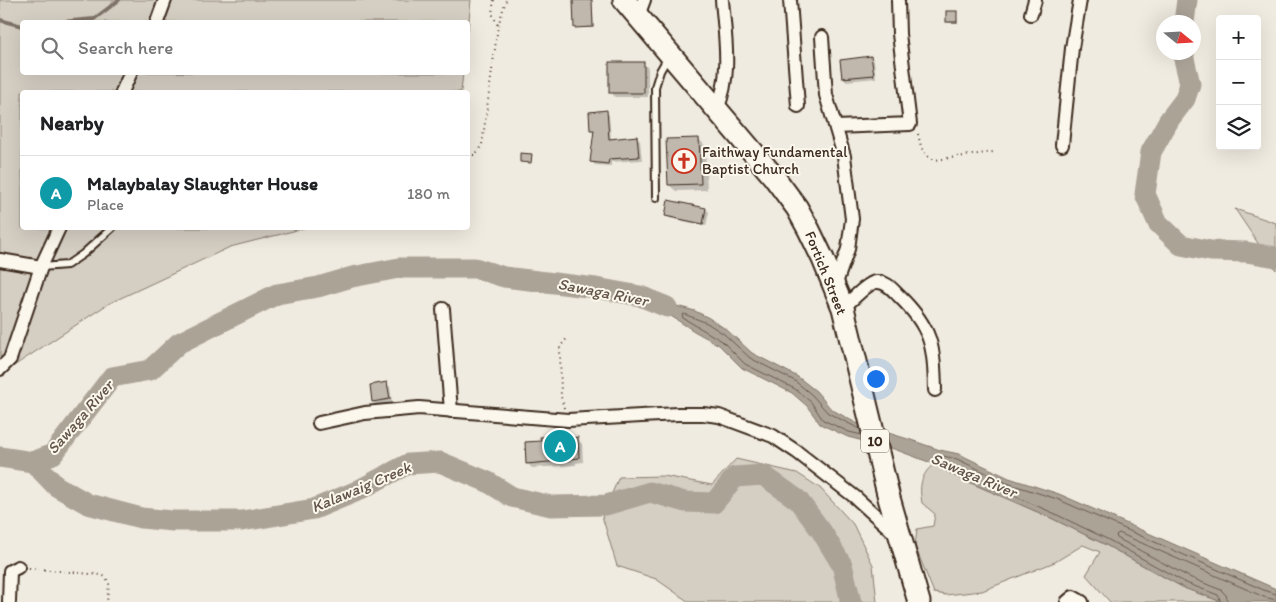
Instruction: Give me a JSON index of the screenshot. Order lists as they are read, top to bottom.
{
  "streets": {
    "highway": ["Fortich Street", "10"]
  },
  "water": ["Sawaga River", "Kalawaig Creek"],
  "places": {
    "church": ["Faithway Fundamental Baptist Church"]
  },
  "north": "right",
  "page": {
    "map_buttons": ["+", "−"],
    "search": "Search here",
    "heading": "Nearby",
    "list": [
      {
        "mark": "A",
        "name": "Malaybalay Slaughter House",
        "note": "Place",
        "value": "180 m"
      }
    ],
    "pins": "A"
  }
}
